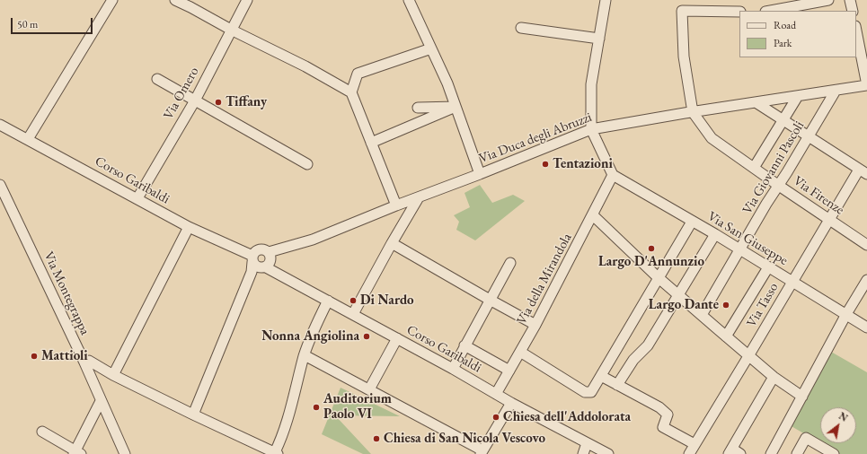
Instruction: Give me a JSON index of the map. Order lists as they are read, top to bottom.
{
  "streets": {
    "street": [
      "Via Omero",
      "Via Duca degli Abruzzi",
      "Via Giovanni Pascoli",
      "Corso Garibaldi",
      "Via Firenze",
      "Via San Giuseppe",
      "Via della Mirandola",
      "Via Montegrappa",
      "Via Tasso"
    ]
  },
  "crossings": [
    ["Via Omero", "Corso Garibaldi"],
    ["Via Duca degli Abruzzi", "Via Giovanni Pascoli"],
    ["Via Duca degli Abruzzi", "Corso Garibaldi"],
    ["Via Duca degli Abruzzi", "Via Firenze"],
    ["Via Giovanni Pascoli", "Via Firenze"],
    ["Via Giovanni Pascoli", "Via San Giuseppe"],
    ["Corso Garibaldi", "Via della Mirandola"],
    ["Via Firenze", "Via Tasso"],
    ["Via San Giuseppe", "Via della Mirandola"],
    ["Via San Giuseppe", "Via Tasso"]
  ],
  "places": [
    "Tiffany",
    "Tentazioni",
    "Largo D'Annunzio",
    "Di Nardo",
    "Largo Dante",
    "Nonna Angiolina",
    "Mattioli",
    "Auditorium Paolo VI",
    "Chiesa dell'Addolorata",
    "Chiesa di San Nicola Vescovo"
  ],
  "legend": ["Road", "Park"],
  "scale_bar": "50 m",
  "north": "top right"
}
